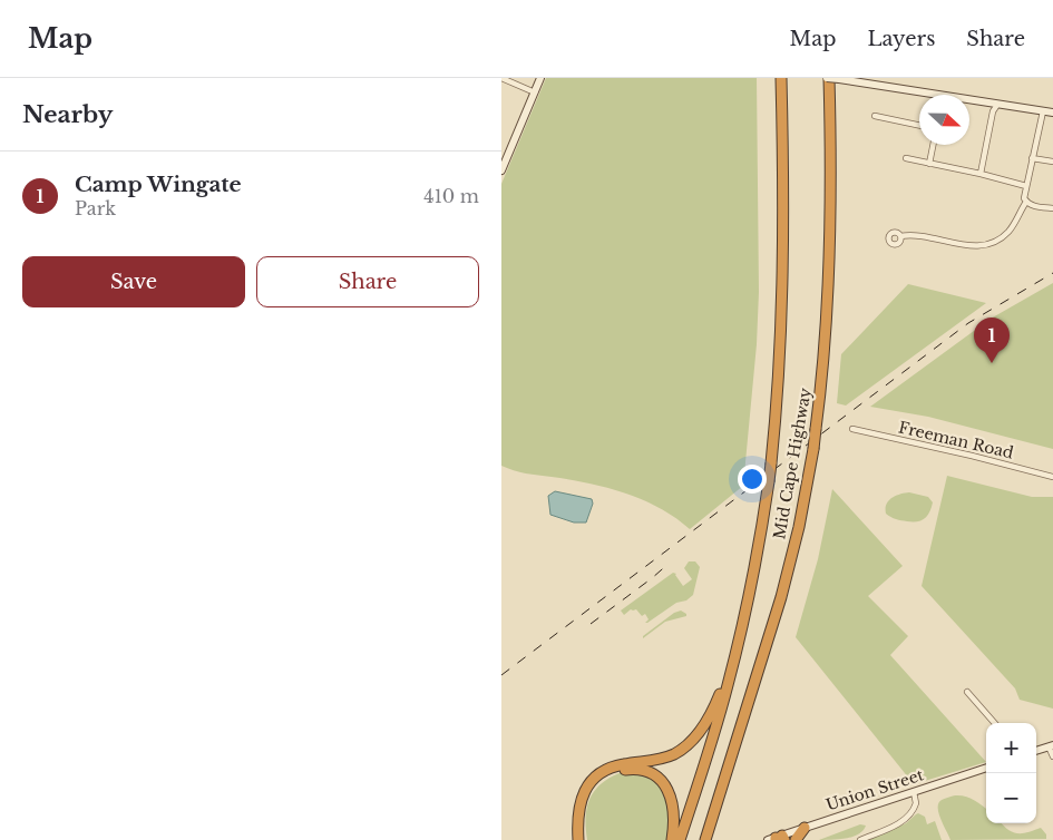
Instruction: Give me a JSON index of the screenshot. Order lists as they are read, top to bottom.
{
  "streets": {
    "highway": ["Mid Cape Highway"],
    "main road": ["Union Street"],
    "street": ["Freeman Road"]
  },
  "north": "right",
  "page": {
    "header": "Map",
    "nav": ["Map", "Layers", "Share"],
    "heading": "Nearby",
    "list": [
      {
        "mark": "1",
        "name": "Camp Wingate",
        "note": "Park",
        "value": "410 m"
      }
    ],
    "buttons": ["Save", "Share"],
    "pins": "1",
    "map_buttons": ["+", "−"]
  }
}
